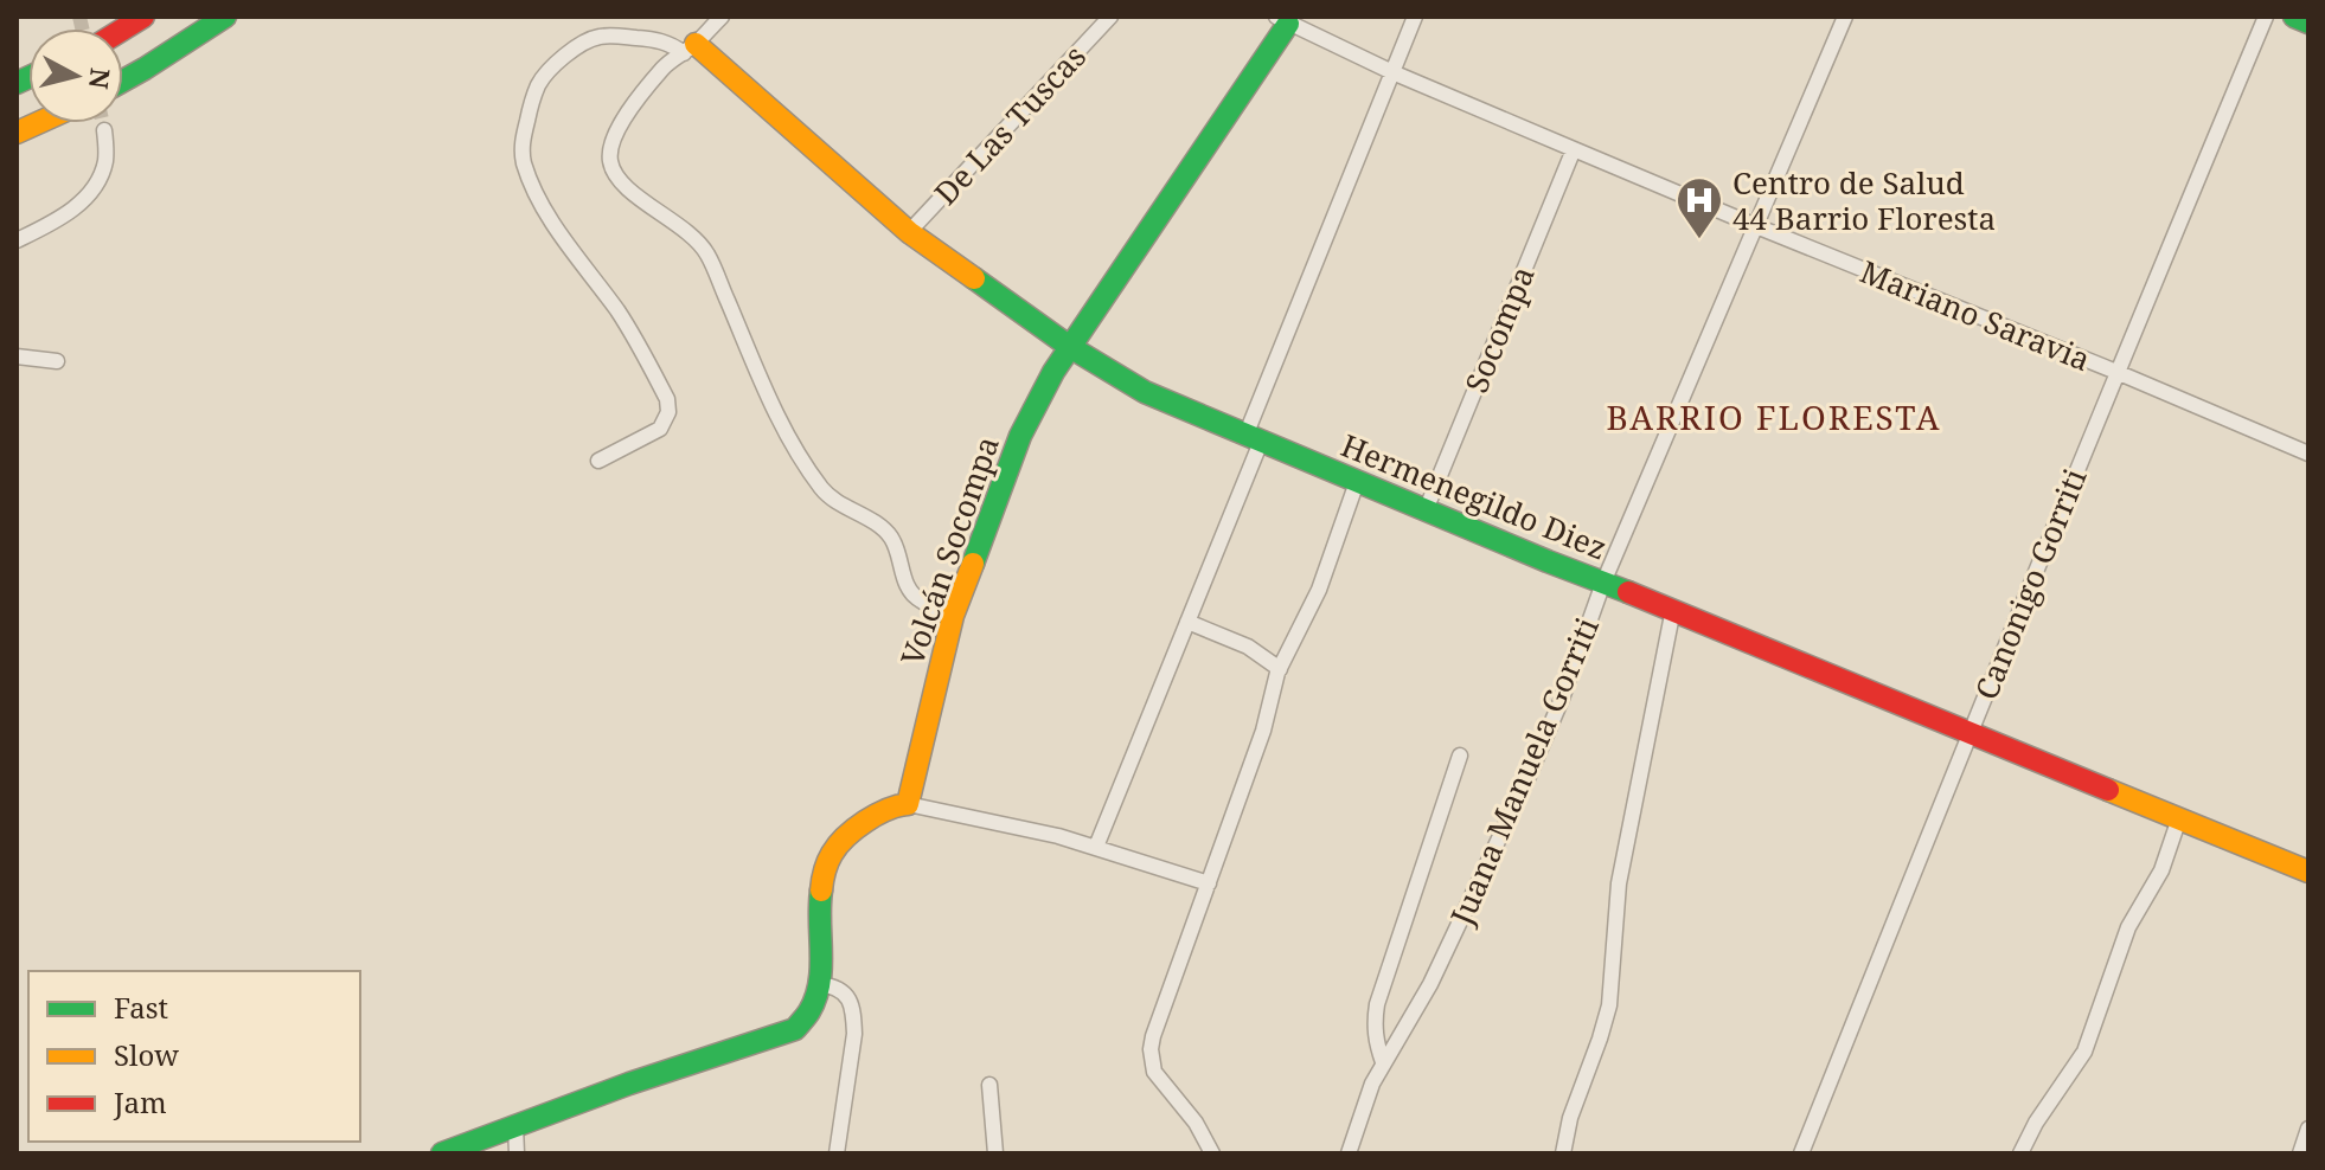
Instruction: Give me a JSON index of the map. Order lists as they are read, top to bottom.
{
  "streets": {
    "street": [
      "De Las Tuscas",
      "Mariano Saravia",
      "Socompa",
      "Hermenegildo Diez",
      "Volcán Socompa",
      "Canonigo Gorriti",
      "Juana Manuela Gorriti"
    ]
  },
  "crossings": [
    ["De Las Tuscas", "Hermenegildo Diez"],
    ["Mariano Saravia", "Socompa"],
    ["Mariano Saravia", "Volcán Socompa"],
    ["Mariano Saravia", "Canonigo Gorriti"],
    ["Mariano Saravia", "Juana Manuela Gorriti"],
    ["Socompa", "Hermenegildo Diez"],
    ["Hermenegildo Diez", "Volcán Socompa"],
    ["Hermenegildo Diez", "Canonigo Gorriti"],
    ["Hermenegildo Diez", "Juana Manuela Gorriti"]
  ],
  "districts": ["BARRIO FLORESTA"],
  "places": {
    "hospital": ["Centro de Salud 44 Barrio Floresta"]
  },
  "legend": ["Fast", "Slow", "Jam"],
  "north": "right"
}
